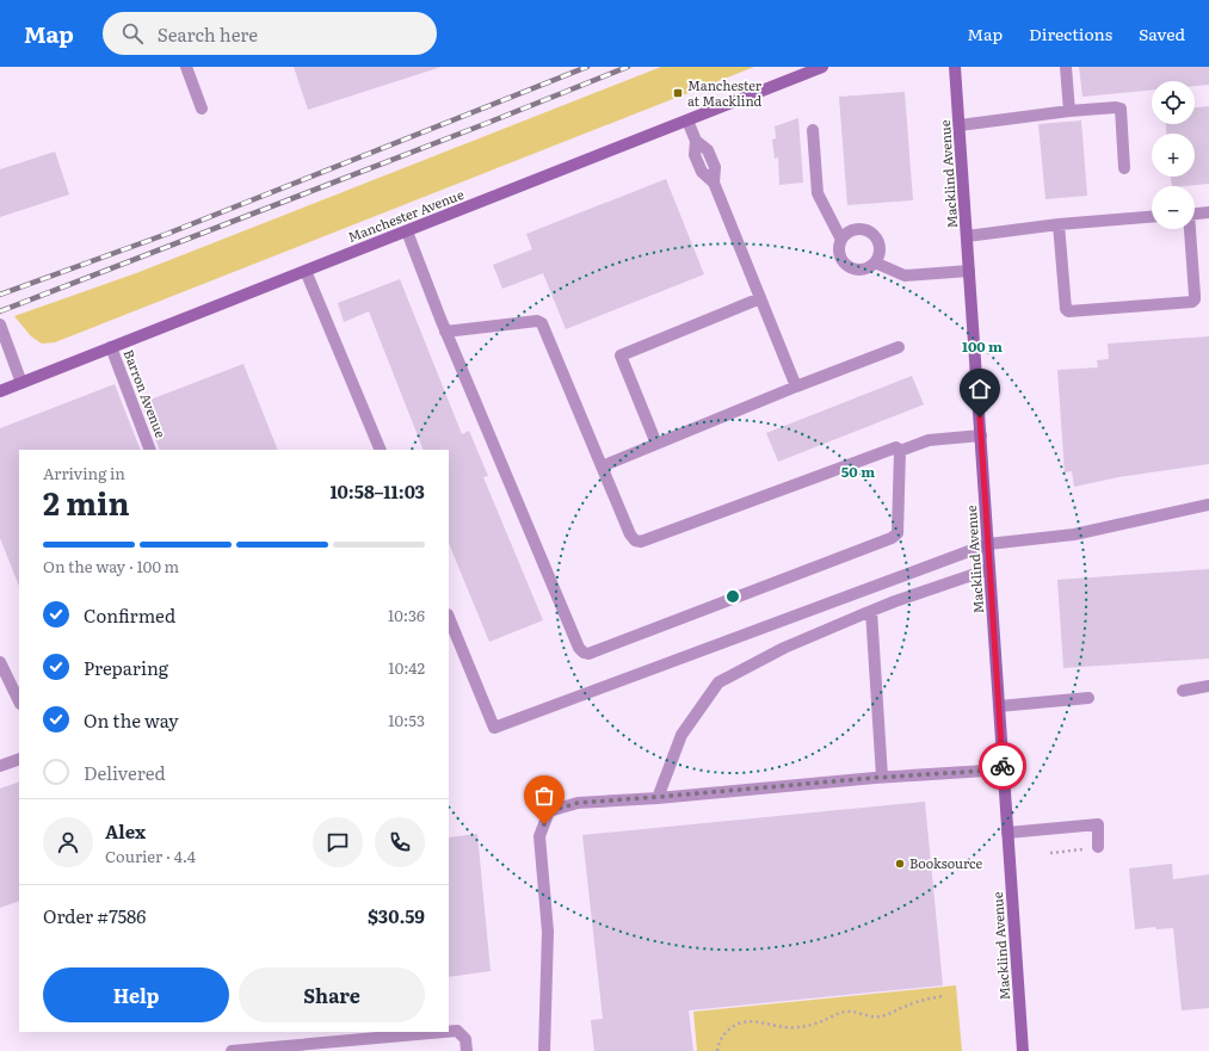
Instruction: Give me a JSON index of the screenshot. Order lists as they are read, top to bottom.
{
  "streets": {
    "street": ["Macklind Avenue", "Manchester Avenue"],
    "lane": ["Barron Avenue"]
  },
  "crossings": [
    ["Manchester Avenue", "Barron Avenue"]
  ],
  "places": {
    "transit": ["Manchester at Macklind"],
    "other": ["Booksource"]
  },
  "page": {
    "header": "Map",
    "search": "Search here",
    "nav": ["Map", "Directions", "Saved"],
    "map_buttons": ["+", "−"],
    "heading": ["2 min", "Arriving in", "10:58–11:03"],
    "panel": [
      "Alex",
      "Courier · 4.4",
      "Order #7586",
      "$30.59"
    ],
    "bar": "On the way · 100 m",
    "list": [
      ["Confirmed", "10:36"],
      ["Preparing", "10:42"],
      ["On the way", "10:53"],
      "Delivered"
    ],
    "buttons": ["Help", "Share"]
  },
  "rings": ["100 m", "50 m"]
}
